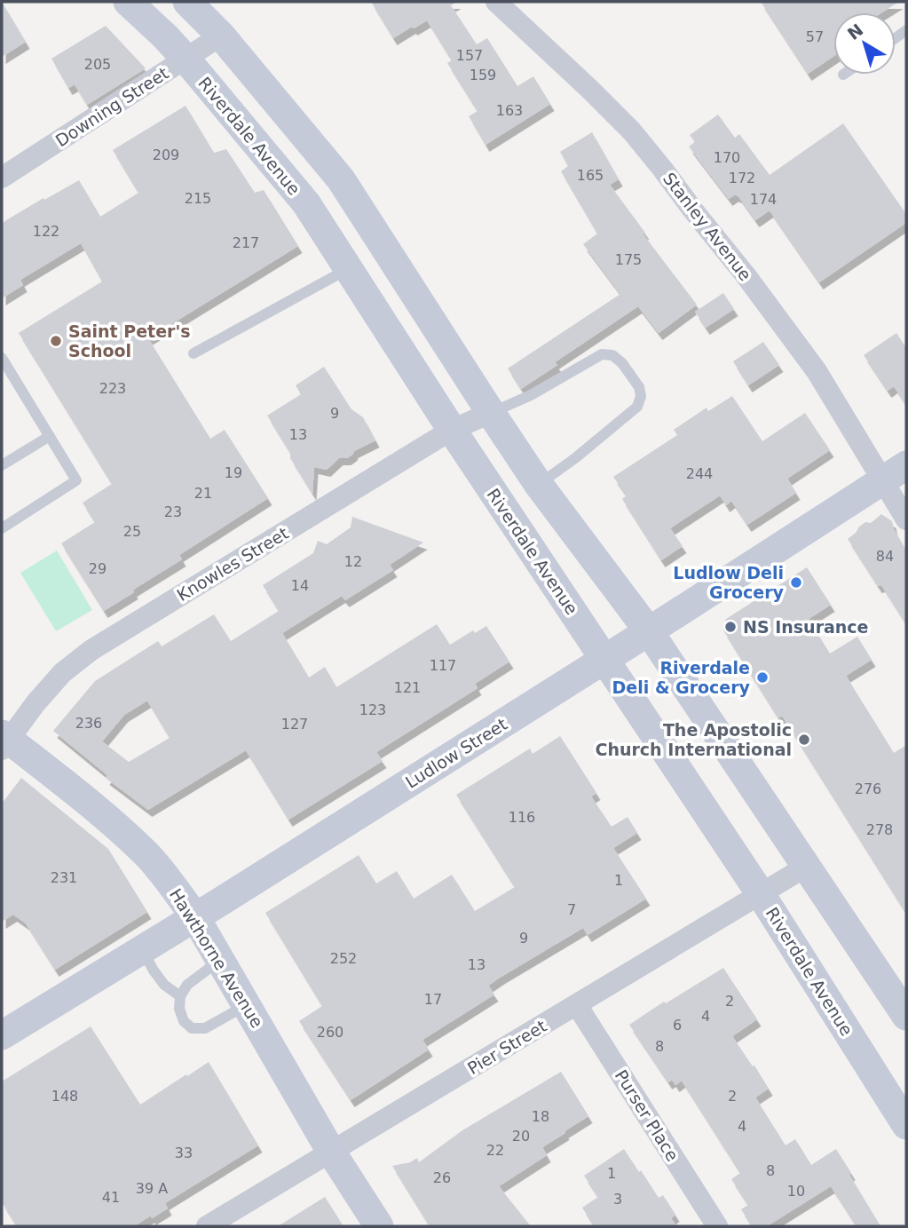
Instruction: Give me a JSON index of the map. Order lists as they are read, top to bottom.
{
  "streets": {
    "main road": ["Riverdale Avenue", "Ludlow Street", "Hawthorne Avenue"],
    "street": [
      "Downing Street",
      "Stanley Avenue",
      "Knowles Street",
      "Pier Street",
      "Purser Place"
    ]
  },
  "crossings": [
    ["Downing Street", "Riverdale Avenue"],
    ["Riverdale Avenue", "Knowles Street"],
    ["Riverdale Avenue", "Ludlow Street"],
    ["Riverdale Avenue", "Pier Street"],
    ["Stanley Avenue", "Ludlow Street"],
    ["Knowles Street", "Hawthorne Avenue"],
    ["Ludlow Street", "Hawthorne Avenue"],
    ["Hawthorne Avenue", "Pier Street"],
    ["Pier Street", "Purser Place"]
  ],
  "places": [
    "Saint Peter's School",
    "Ludlow Deli Grocery",
    "NS Insurance",
    "Riverdale Deli & Grocery",
    "The Apostolic Church International"
  ],
  "house_numbers": [
    "57",
    "157",
    "205",
    "159",
    "163",
    "209",
    "170",
    "165",
    "172",
    "215",
    "174",
    "122",
    "217",
    "175",
    "223",
    "9",
    "13",
    "19",
    "244",
    "21",
    "23",
    "25",
    "84",
    "12",
    "29",
    "14",
    "117",
    "121",
    "123",
    "236",
    "127",
    "276",
    "116",
    "278",
    "231",
    "1",
    "7",
    "9",
    "252",
    "13",
    "17",
    "2",
    "4",
    "6",
    "260",
    "8",
    "148",
    "2",
    "18",
    "4",
    "20",
    "22",
    "33",
    "8",
    "1",
    "26",
    "39 A",
    "10",
    "41",
    "3"
  ],
  "north": "top left"
}
